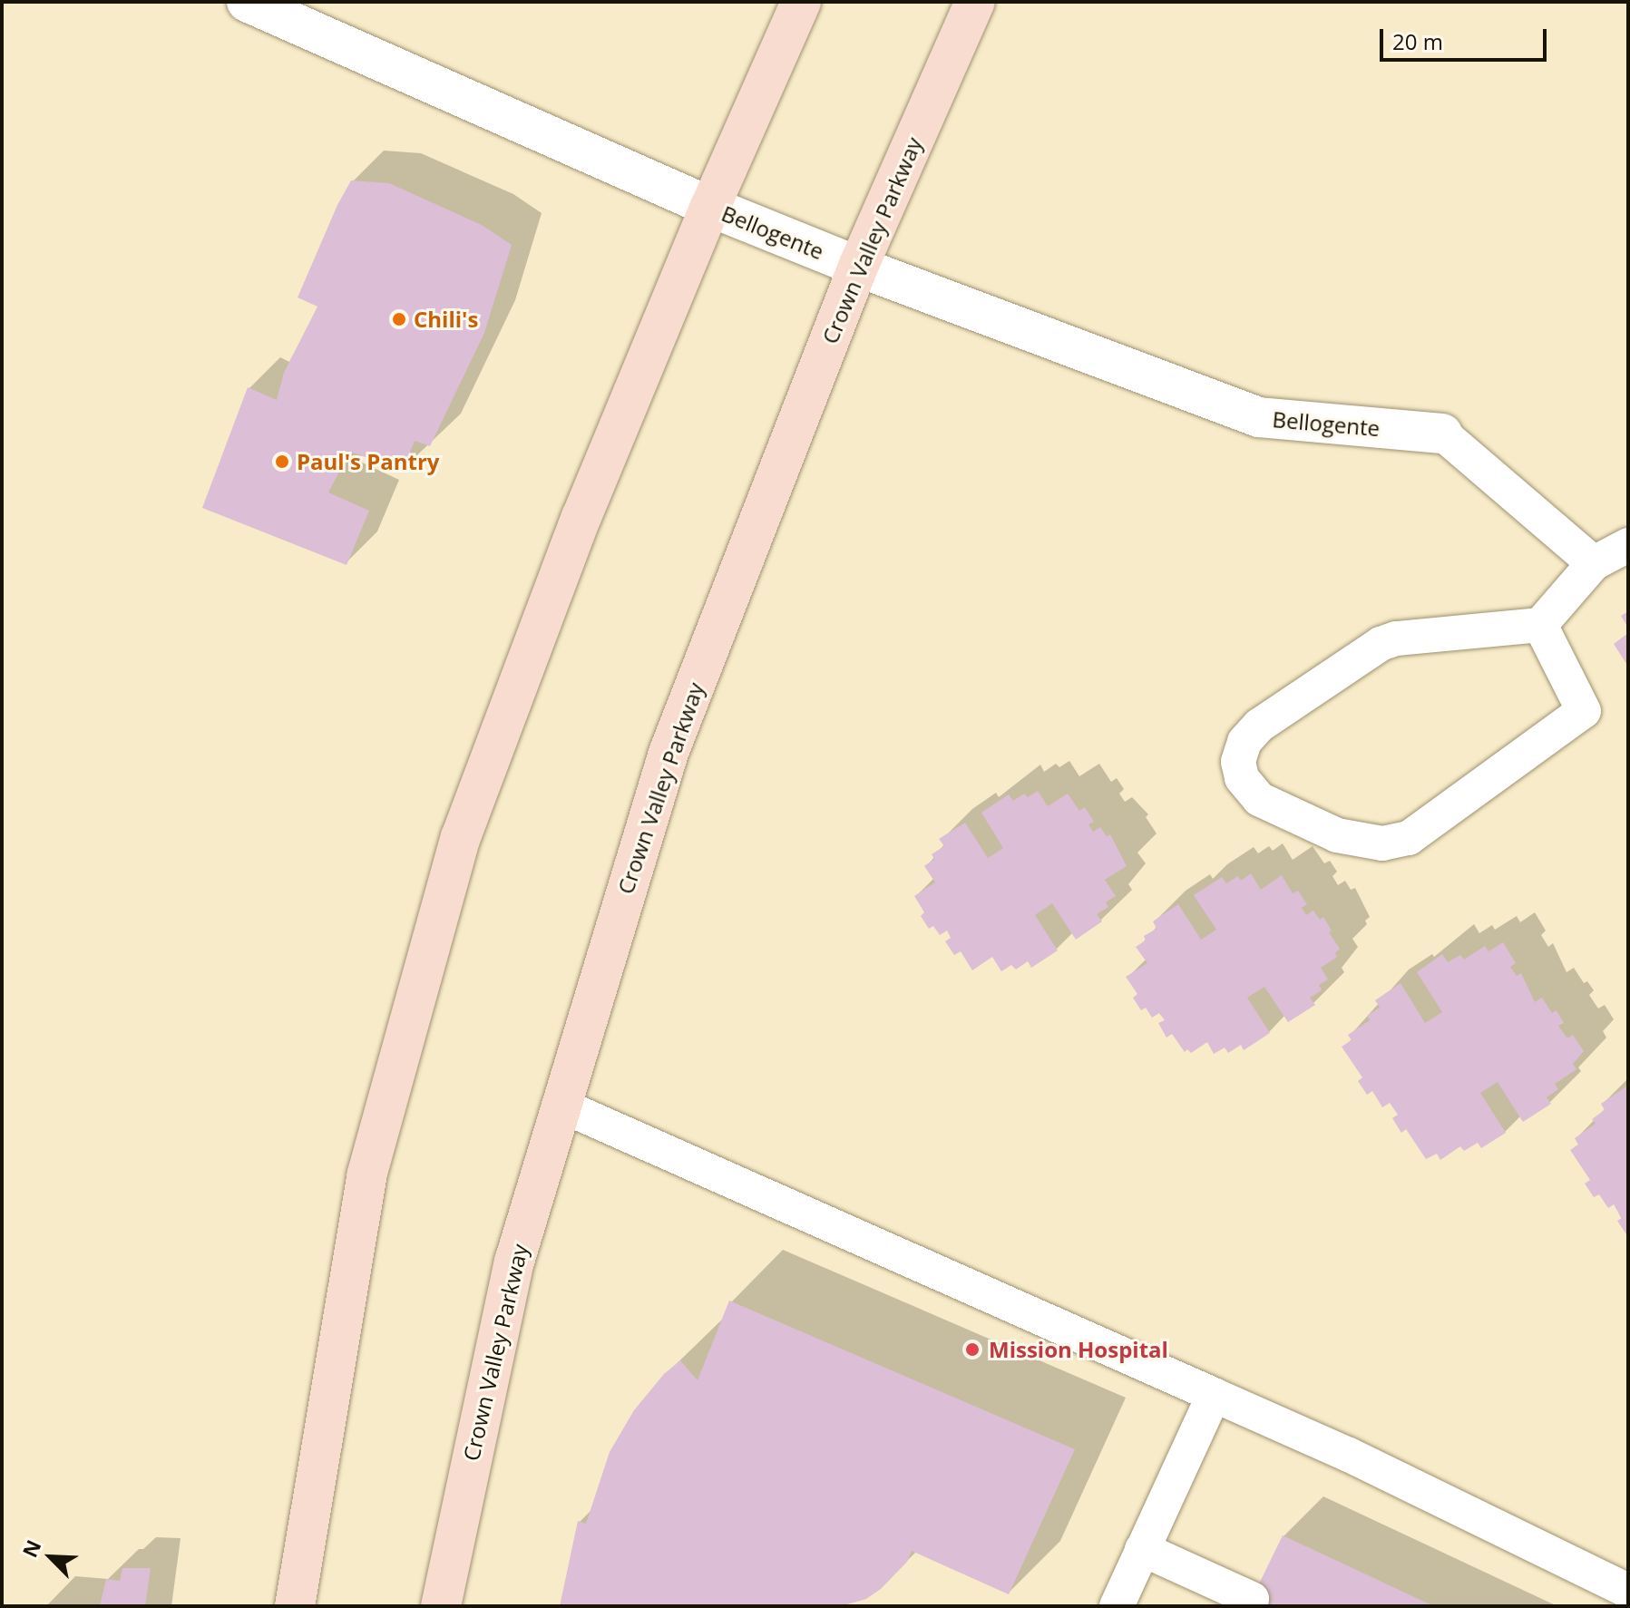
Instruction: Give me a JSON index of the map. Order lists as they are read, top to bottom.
{
  "streets": {
    "main road": ["Crown Valley Parkway"],
    "street": ["Bellogente"]
  },
  "crossings": [
    ["Bellogente", "Crown Valley Parkway"]
  ],
  "places": ["Chili's", "Paul's Pantry", "Mission Hospital"],
  "scale_bar": "20 m",
  "north": "top left"
}
